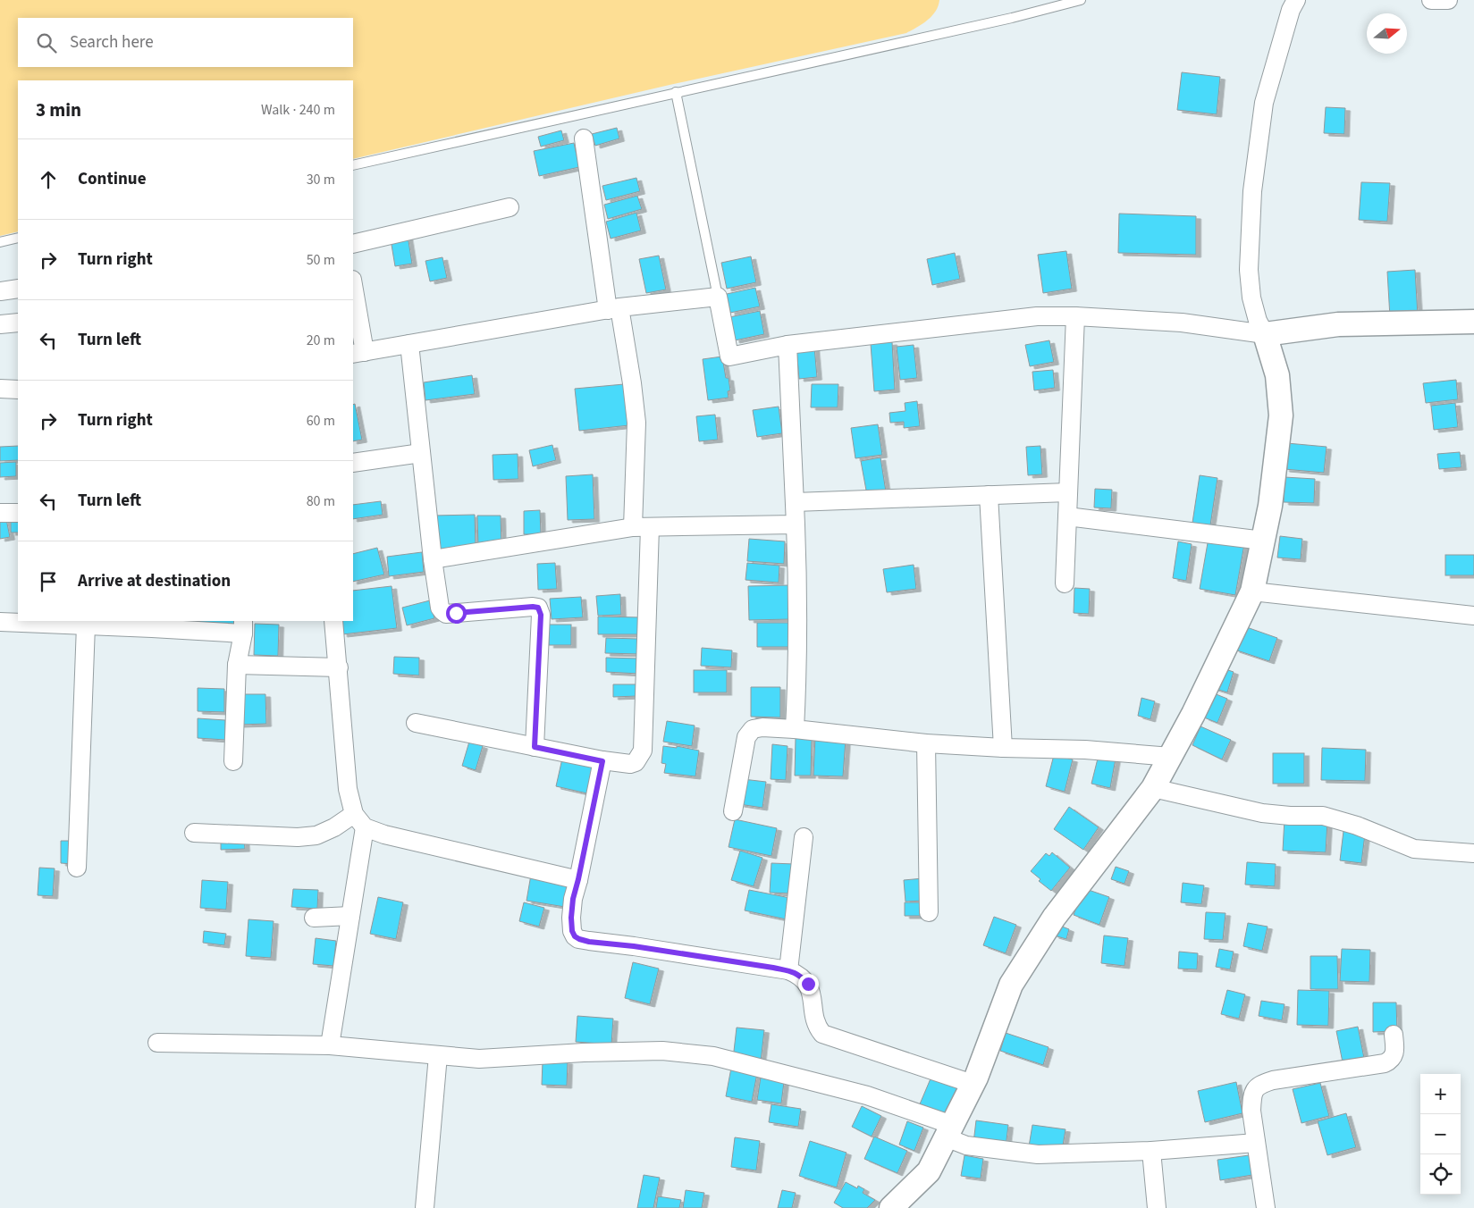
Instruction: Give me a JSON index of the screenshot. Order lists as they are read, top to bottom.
{
  "north": "right",
  "page": {
    "search": "Search here",
    "heading": ["3 min", "Walk · 240 m"],
    "list": [
      ["Continue", "30 m"],
      ["Turn right", "50 m"],
      ["Turn left", "20 m"],
      ["Turn right", "60 m"],
      ["Turn left", "80 m"],
      "Arrive at destination"
    ],
    "map_buttons": ["+", "−"]
  }
}
